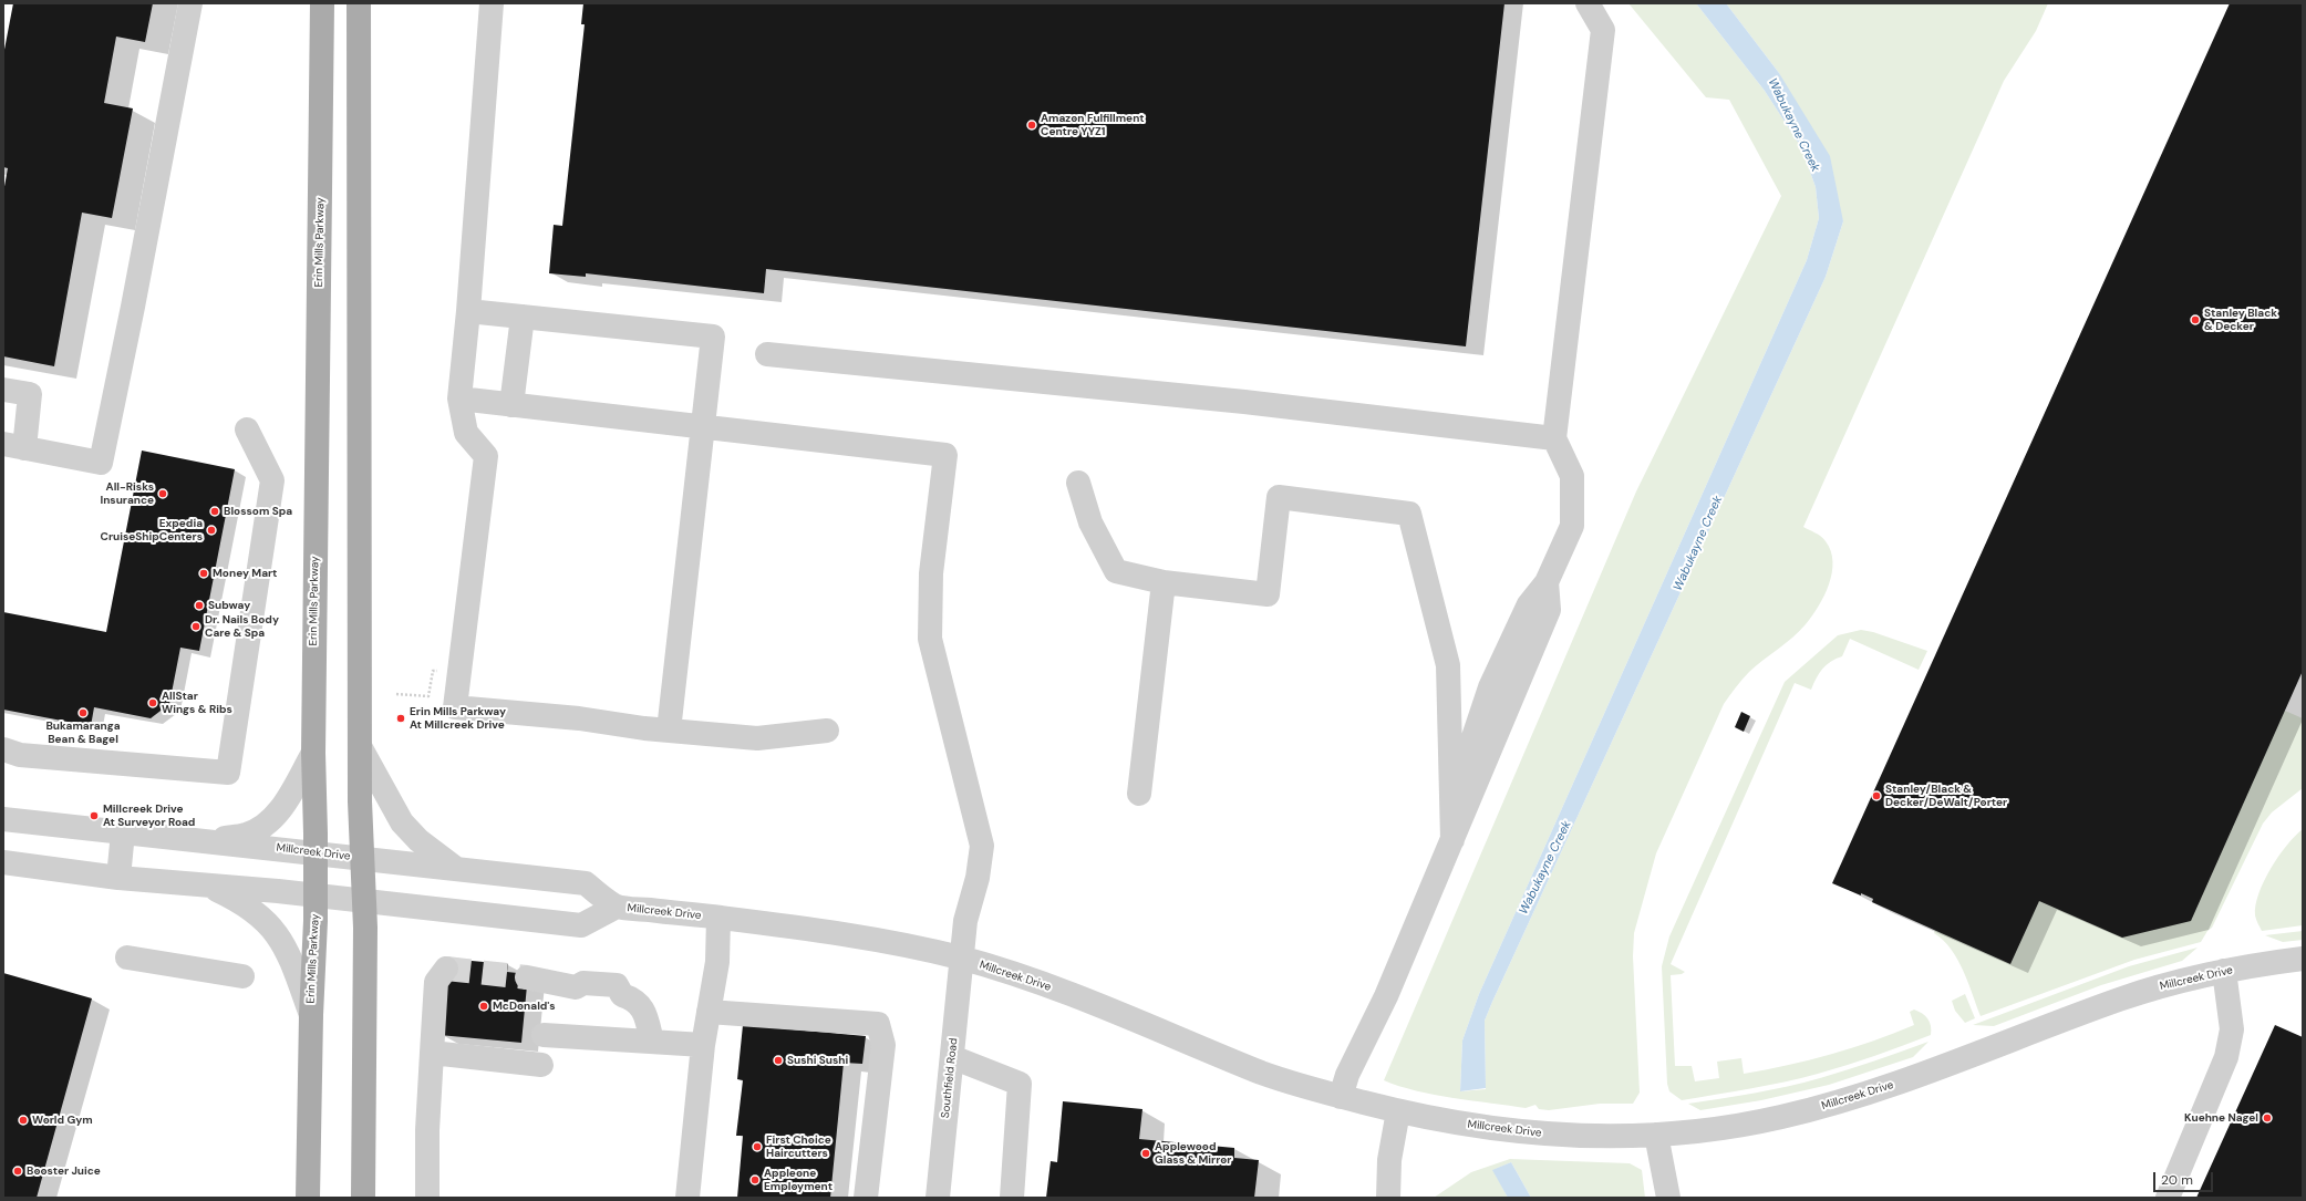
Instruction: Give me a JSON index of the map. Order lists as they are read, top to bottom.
{
  "streets": {
    "main road": ["Erin Mills Parkway"],
    "street": ["Millcreek Drive", "Southfield Road"]
  },
  "crossings": [
    ["Erin Mills Parkway", "Millcreek Drive"],
    ["Millcreek Drive", "Southfield Road"]
  ],
  "water": ["Wabukayne Creek"],
  "places": [
    "Amazon Fulfillment Centre YYZ1",
    "Stanley Black & Decker",
    "All-Risks Insurance",
    "Blossom Spa",
    "Expedia CruiseShipCenters",
    "Money Mart",
    "Subway",
    "Dr. Nails Body Care & Spa",
    "AllStar Wings & Ribs",
    "Bukamaranga Bean & Bagel",
    "Erin Mills Parkway At Millcreek Drive",
    "Stanley/Black & Decker/DeWalt/Porter",
    "Millcreek Drive At Surveyor Road",
    "McDonald's",
    "Sushi Sushi",
    "Kuehne Nagel",
    "World Gym",
    "First Choice Haircutters",
    "Applewood Glass & Mirror",
    "Booster Juice",
    "Appleone Employment"
  ],
  "scale_bar": "20 m"
}
